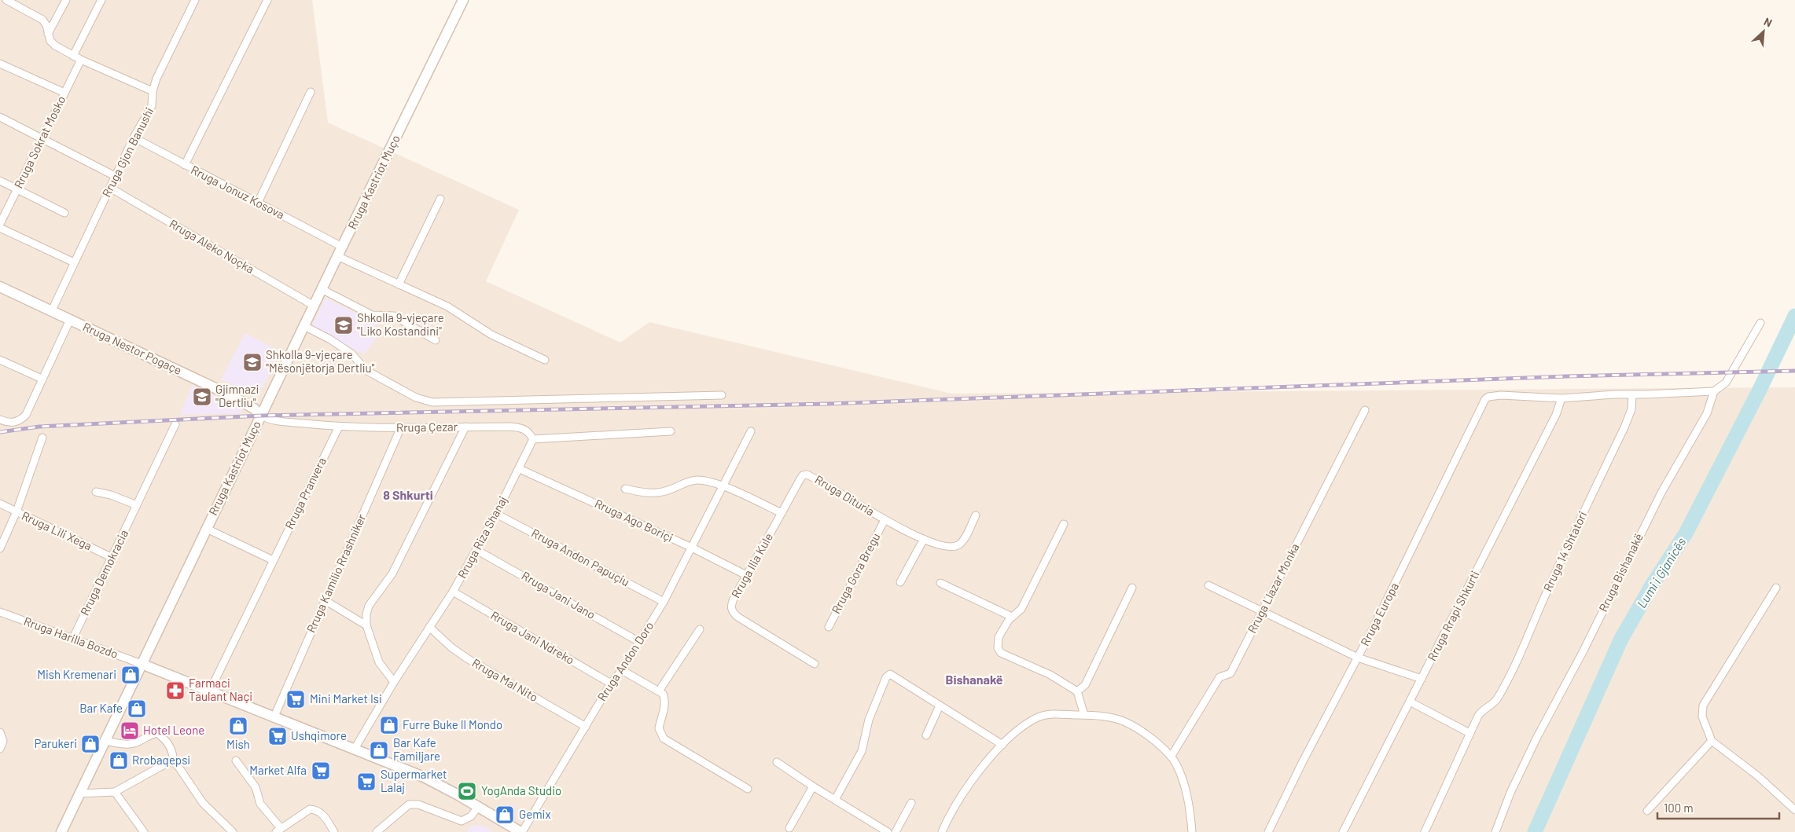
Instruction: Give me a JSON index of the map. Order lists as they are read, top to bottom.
{
  "streets": {
    "street": [
      "Rruga Sokrat Mosko",
      "Rruga Gjon Banushi",
      "Rruga Kastriot Muço",
      "Rruga Jonuz Kosova",
      "Rruga Aleko Noçka",
      "Rruga Nestor Pogaçe",
      "Rruga Çezar",
      "Rruga Pranvera",
      "Rruga Dituria",
      "Rruga Ago Boriçi",
      "Rruga Lili Xega",
      "Rruga Riza Shanaj",
      "Rruga 14 Shtatori",
      "Rruga Andon Papuçiu",
      "Rruga Ilia Kule",
      "Rruga Demokracia",
      "Rruga Bishanakë",
      "Rruga Kamilio Rrashniker",
      "Rruga Gora Bregu",
      "Rruga Llazar Monka",
      "Rruga Jani Jano",
      "Rruga Europa",
      "Rruga Rrapi Shkurti",
      "Rruga Harilla Bozdo",
      "Rruga Jani Ndreko",
      "Rruga Andon Doro",
      "Rruga Mal Nito"
    ]
  },
  "crossings": [
    ["Rruga Sokrat Mosko", "Rruga Gjon Banushi"],
    ["Rruga Gjon Banushi", "Rruga Jonuz Kosova"],
    ["Rruga Gjon Banushi", "Rruga Aleko Noçka"],
    ["Rruga Gjon Banushi", "Rruga Nestor Pogaçe"],
    ["Rruga Kastriot Muço", "Rruga Jonuz Kosova"],
    ["Rruga Kastriot Muço", "Rruga Aleko Noçka"],
    ["Rruga Kastriot Muço", "Rruga Nestor Pogaçe"],
    ["Rruga Kastriot Muço", "Rruga Çezar"],
    ["Rruga Kastriot Muço", "Rruga Harilla Bozdo"],
    ["Rruga Nestor Pogaçe", "Rruga Çezar"],
    ["Rruga Çezar", "Rruga Pranvera"],
    ["Rruga Çezar", "Rruga Riza Shanaj"],
    ["Rruga Çezar", "Rruga Kamilio Rrashniker"],
    ["Rruga Dituria", "Rruga Ilia Kule"],
    ["Rruga Dituria", "Rruga Gora Bregu"],
    ["Rruga Ago Boriçi", "Rruga Riza Shanaj"],
    ["Rruga Ago Boriçi", "Rruga Ilia Kule"],
    ["Rruga Ago Boriçi", "Rruga Andon Doro"],
    ["Rruga Lili Xega", "Rruga Demokracia"],
    ["Rruga Riza Shanaj", "Rruga Andon Papuçiu"],
    ["Rruga Riza Shanaj", "Rruga Jani Jano"],
    ["Rruga Riza Shanaj", "Rruga Jani Ndreko"],
    ["Rruga Riza Shanaj", "Rruga Mal Nito"],
    ["Rruga Andon Papuçiu", "Rruga Andon Doro"],
    ["Rruga Demokracia", "Rruga Harilla Bozdo"],
    ["Rruga Jani Jano", "Rruga Andon Doro"],
    ["Rruga Europa", "Rruga Rrapi Shkurti"],
    ["Rruga Jani Ndreko", "Rruga Andon Doro"],
    ["Rruga Andon Doro", "Rruga Mal Nito"]
  ],
  "districts": ["8 Shkurti", "Bishanakë"],
  "water": ["Lumi i Gjanicës"],
  "places": {
    "school or university": ["Shkolla 9-vjeçare \"Liko Kostandini\"", "Shkolla 9-vjeçare \"Mësonjëtorja Dertliu\"", "Gjimnazi \"Dertliu\""],
    "shop": [
      "Mish Kremenari",
      "Bar Kafe",
      "Furre Buke Il Mondo",
      "Mish",
      "Parukeri",
      "Bar Kafe Familjare",
      "Rrobaqepsi",
      "Gemix"
    ],
    "pharmacy": ["Farmaci Taulant Naçi"],
    "supermarket": [
      "Mini Market Isi",
      "Ushqimore",
      "Market Alfa",
      "Supermarket Lalaj"
    ],
    "hotel": ["Hotel Leone"],
    "sports": ["YogAnda Studio"]
  },
  "scale_bar": "100 m",
  "north": "top right"
}
